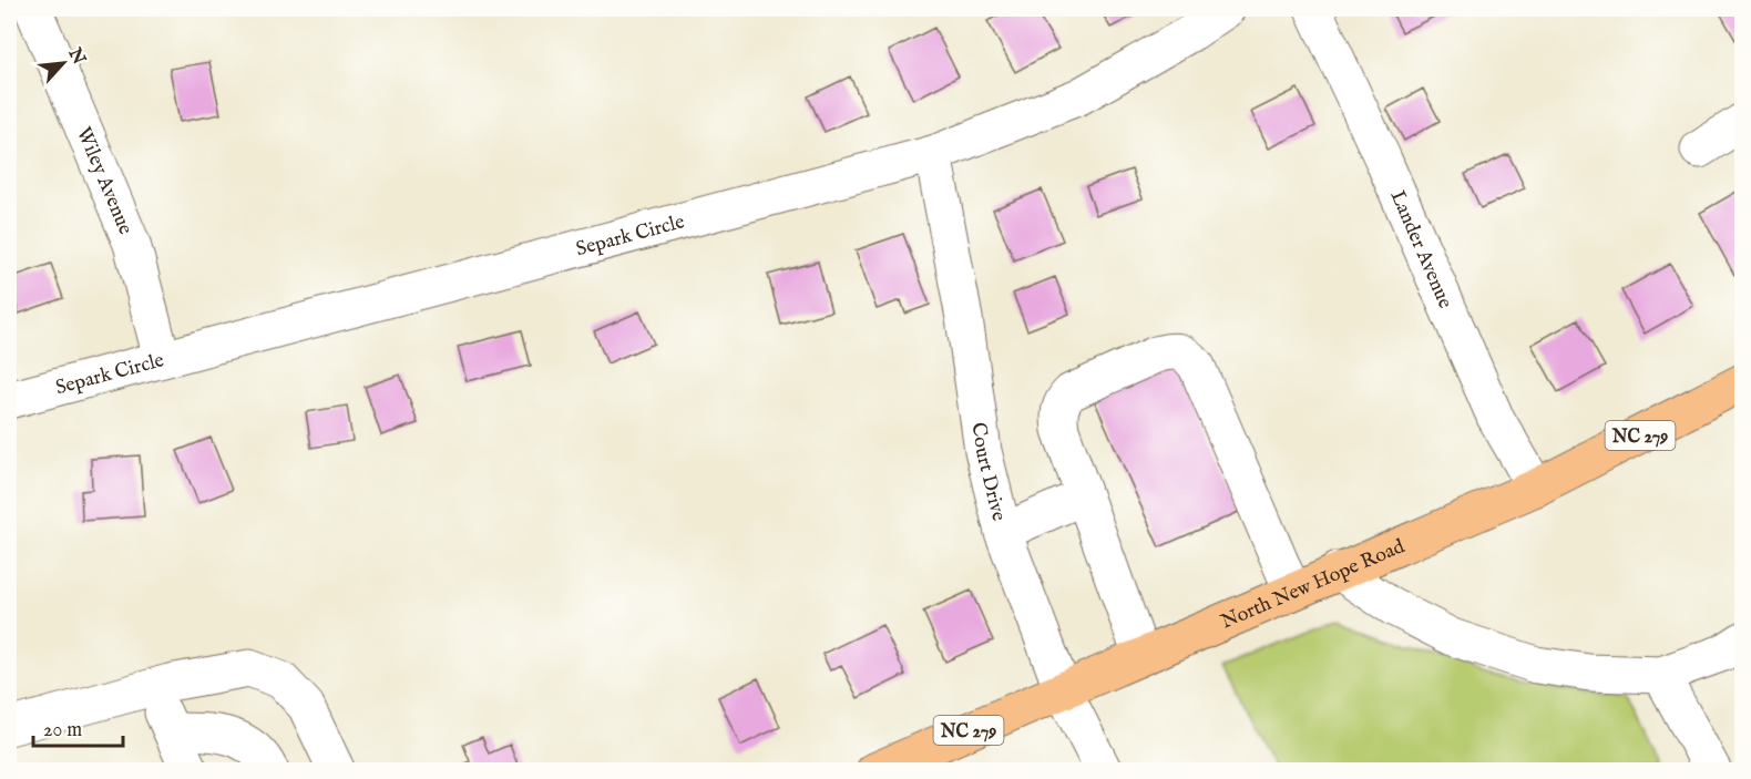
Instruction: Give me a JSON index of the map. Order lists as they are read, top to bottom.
{
  "streets": {
    "main road": ["NC 279", "North New Hope Road"],
    "street": [
      "Wiley Avenue",
      "Separk Circle",
      "Lander Avenue",
      "Court Drive"
    ]
  },
  "crossings": [
    ["Wiley Avenue", "Separk Circle"],
    ["Separk Circle", "Court Drive"],
    ["Lander Avenue", "North New Hope Road"],
    ["Court Drive", "North New Hope Road"]
  ],
  "scale_bar": "20 m",
  "north": "top right"
}
